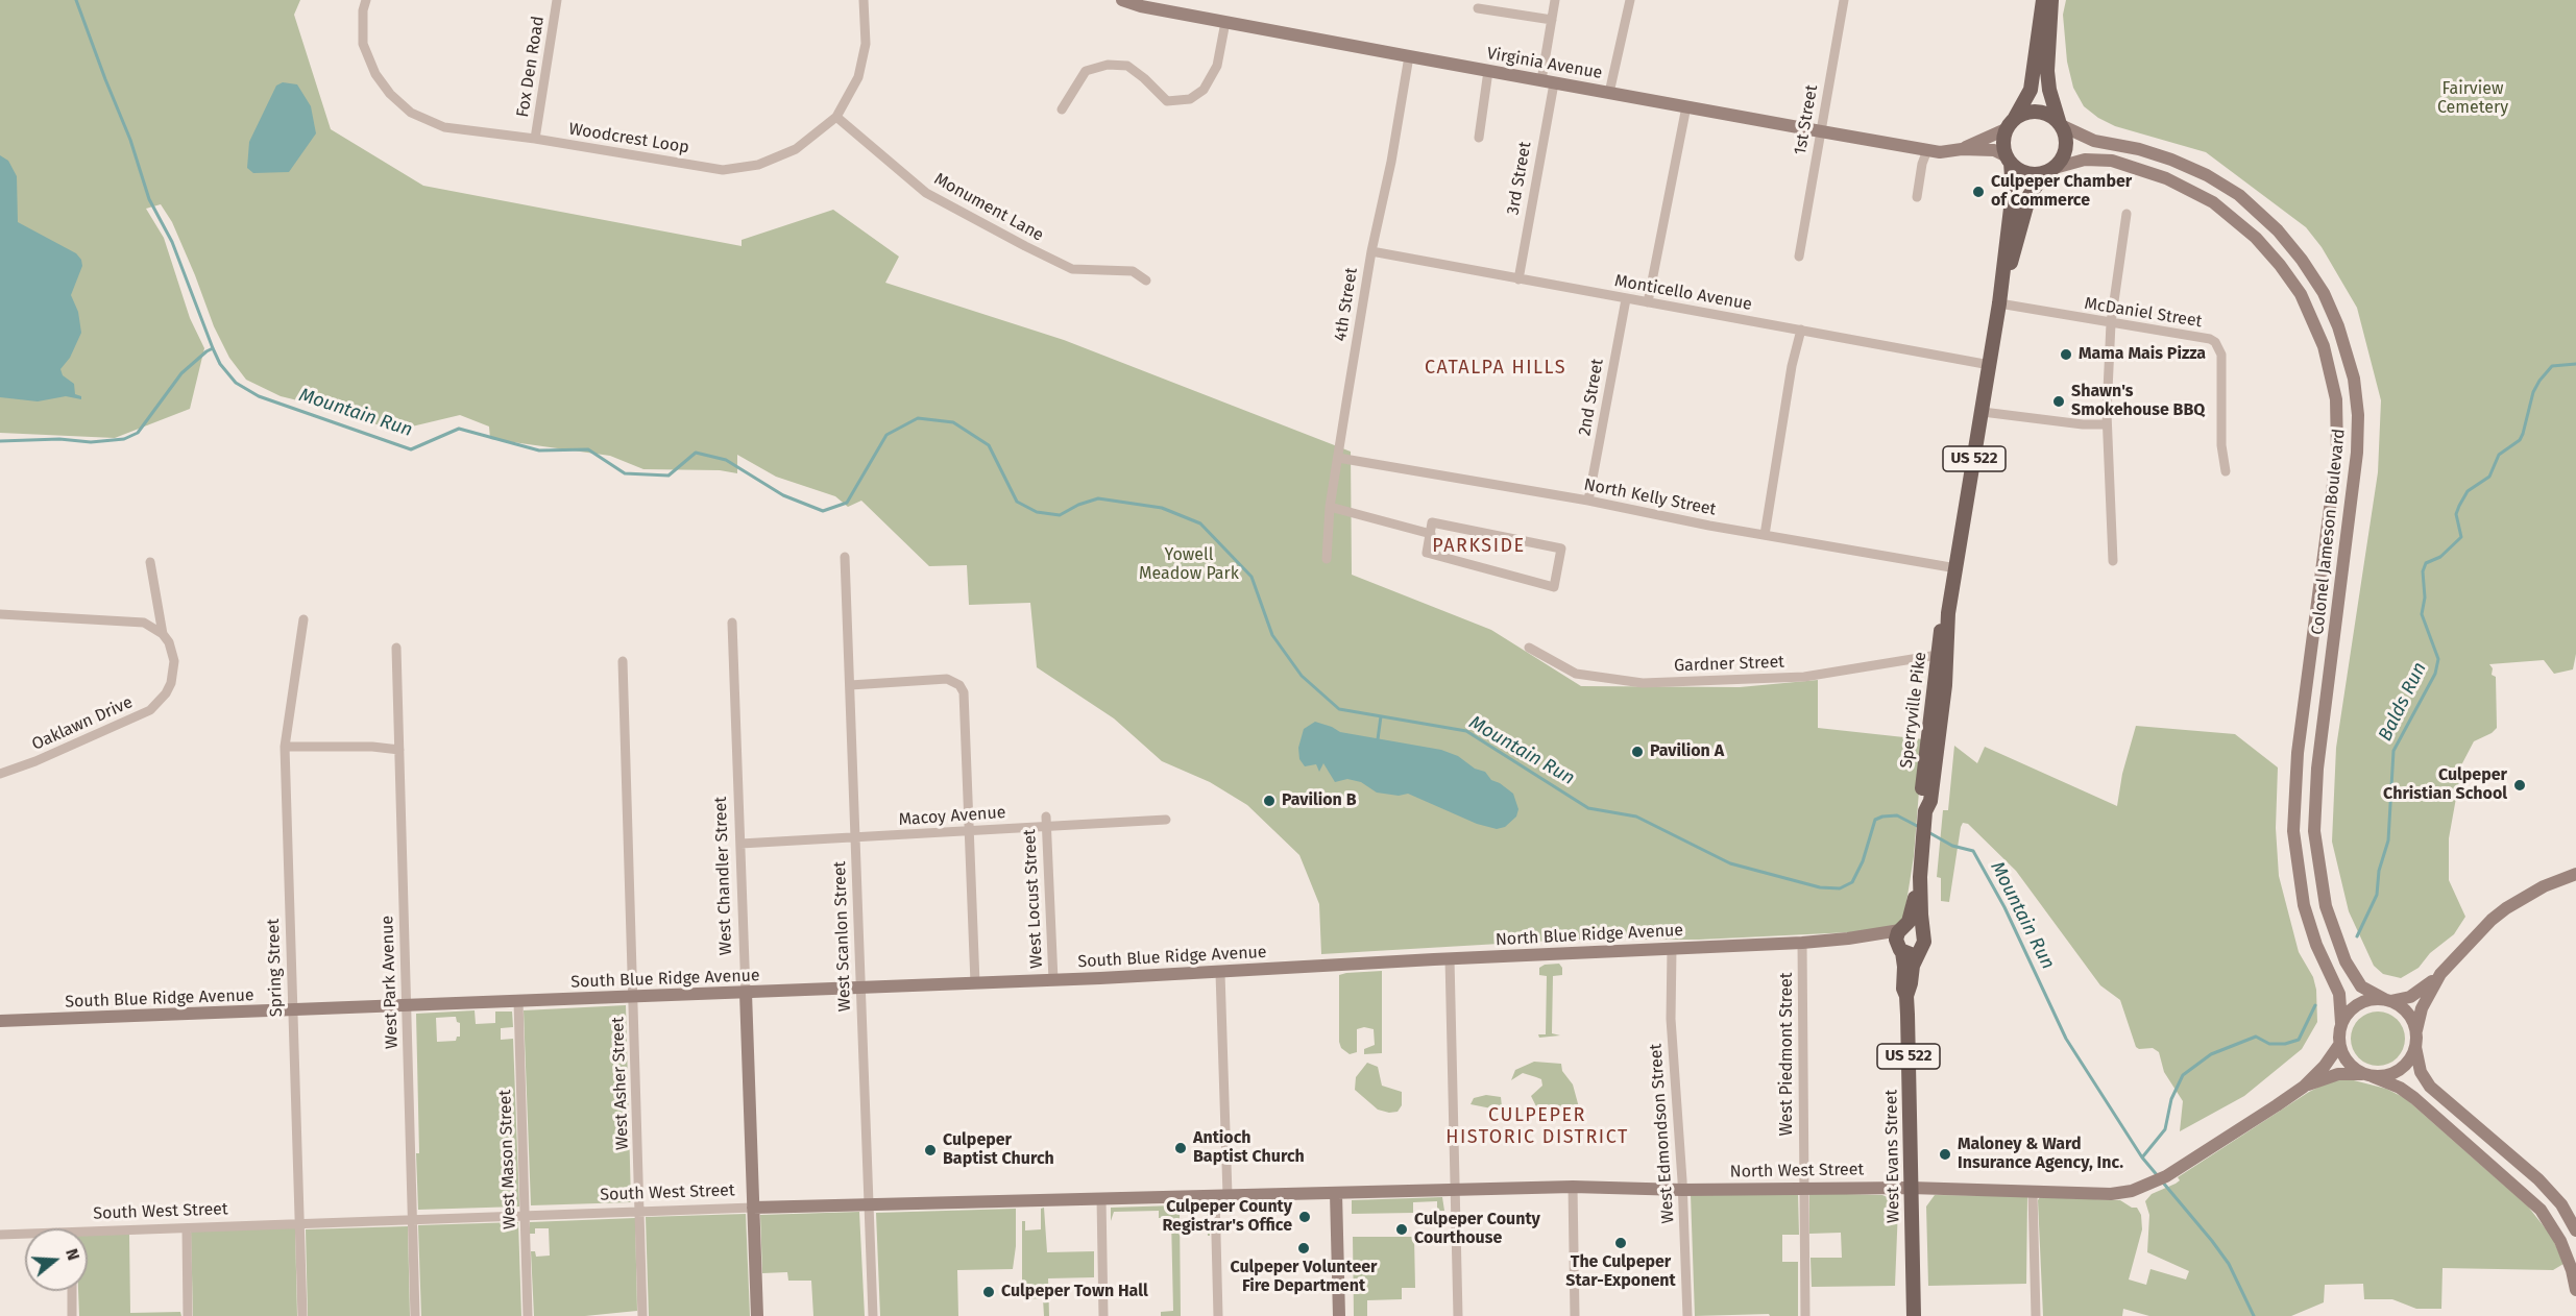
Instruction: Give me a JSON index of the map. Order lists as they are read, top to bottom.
{
  "streets": {
    "main road": ["US 522", "Sperryville Pike", "West Evans Street"],
    "street": [
      "Virginia Avenue",
      "Fox Den Road",
      "1st Street",
      "Woodcrest Loop",
      "3rd Street",
      "Monument Lane",
      "Monticello Avenue",
      "4th Street",
      "McDaniel Street",
      "2nd Street",
      "North Kelly Street",
      "Colonel Jameson Boulevard",
      "Gardner Street",
      "Oaklawn Drive",
      "Macoy Avenue",
      "West Chandler Street",
      "West Locust Street",
      "North Blue Ridge Avenue",
      "West Scanlon Street",
      "South Blue Ridge Avenue",
      "Spring Street",
      "West Park Avenue",
      "West Piedmont Street",
      "West Asher Street",
      "West Edmondson Street",
      "West Mason Street",
      "North West Street",
      "South West Street"
    ]
  },
  "crossings": [
    ["Virginia Avenue", "1st Street"],
    ["Virginia Avenue", "3rd Street"],
    ["Virginia Avenue", "4th Street"],
    ["Virginia Avenue", "US 522"],
    ["Virginia Avenue", "Colonel Jameson Boulevard"],
    ["Virginia Avenue", "Sperryville Pike"],
    ["Fox Den Road", "Woodcrest Loop"],
    ["Woodcrest Loop", "Monument Lane"],
    ["3rd Street", "Monticello Avenue"],
    ["Monticello Avenue", "4th Street"],
    ["Monticello Avenue", "2nd Street"],
    ["Monticello Avenue", "Sperryville Pike"],
    ["4th Street", "North Kelly Street"],
    ["McDaniel Street", "Sperryville Pike"],
    ["2nd Street", "North Kelly Street"],
    ["US 522", "Colonel Jameson Boulevard"],
    ["US 522", "Sperryville Pike"],
    ["US 522", "North Blue Ridge Avenue"],
    ["US 522", "West Evans Street"],
    ["North Kelly Street", "Sperryville Pike"],
    ["Colonel Jameson Boulevard", "Sperryville Pike"],
    ["Colonel Jameson Boulevard", "North West Street"],
    ["Gardner Street", "Sperryville Pike"],
    ["Sperryville Pike", "North Blue Ridge Avenue"],
    ["Sperryville Pike", "West Evans Street"],
    ["Macoy Avenue", "West Chandler Street"],
    ["Macoy Avenue", "West Locust Street"],
    ["Macoy Avenue", "West Scanlon Street"],
    ["West Chandler Street", "South Blue Ridge Avenue"],
    ["West Chandler Street", "South West Street"],
    ["West Locust Street", "South Blue Ridge Avenue"],
    ["North Blue Ridge Avenue", "South Blue Ridge Avenue"],
    ["North Blue Ridge Avenue", "West Piedmont Street"],
    ["North Blue Ridge Avenue", "West Edmondson Street"],
    ["North Blue Ridge Avenue", "West Evans Street"],
    ["West Scanlon Street", "South Blue Ridge Avenue"],
    ["West Scanlon Street", "South West Street"],
    ["South Blue Ridge Avenue", "Spring Street"],
    ["South Blue Ridge Avenue", "West Park Avenue"],
    ["South Blue Ridge Avenue", "West Asher Street"],
    ["South Blue Ridge Avenue", "West Mason Street"],
    ["Spring Street", "South West Street"],
    ["West Park Avenue", "South West Street"],
    ["West Piedmont Street", "North West Street"],
    ["West Asher Street", "South West Street"],
    ["West Edmondson Street", "North West Street"],
    ["West Evans Street", "North West Street"],
    ["West Mason Street", "South West Street"],
    ["North West Street", "South West Street"]
  ],
  "districts": ["CATALPA HILLS", "PARKSIDE", "CULPEPER HISTORIC DISTRICT"],
  "water": ["Mountain Run", "Balds Run"],
  "parks": ["Fairview Cemetery", "Yowell Meadow Park"],
  "places": [
    "Culpeper Chamber of Commerce",
    "Mama Mais Pizza",
    "Shawn's Smokehouse BBQ",
    "Pavilion A",
    "Culpeper Christian School",
    "Pavilion B",
    "Antioch Baptist Church",
    "Culpeper Baptist Church",
    "Maloney & Ward Insurance Agency, Inc.",
    "Culpeper County Registrar's Office",
    "Culpeper County Courthouse",
    "The Culpeper Star-Exponent",
    "Culpeper Volunteer Fire Department",
    "Culpeper Town Hall"
  ],
  "north": "right"
}
